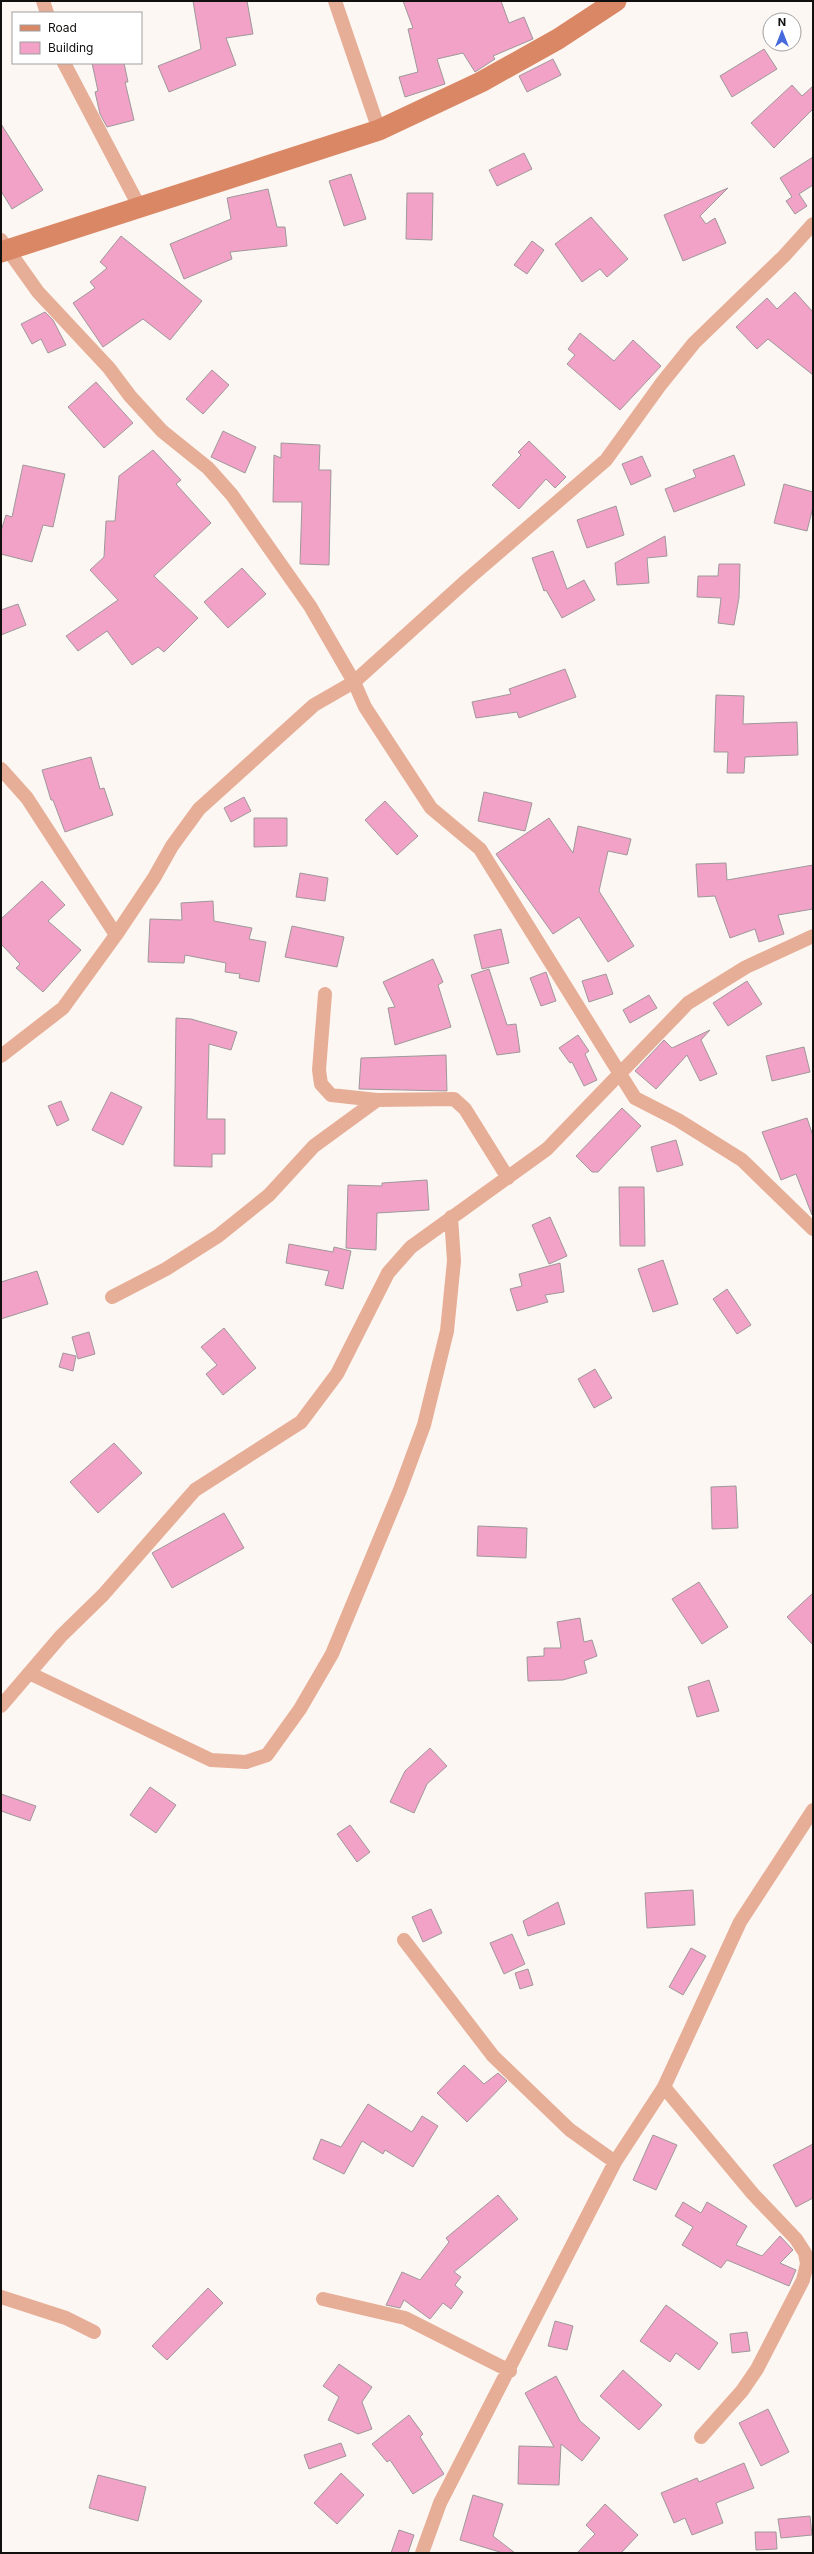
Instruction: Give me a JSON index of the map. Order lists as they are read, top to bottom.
{
  "legend": ["Road", "Building"],
  "north": "top"
}
